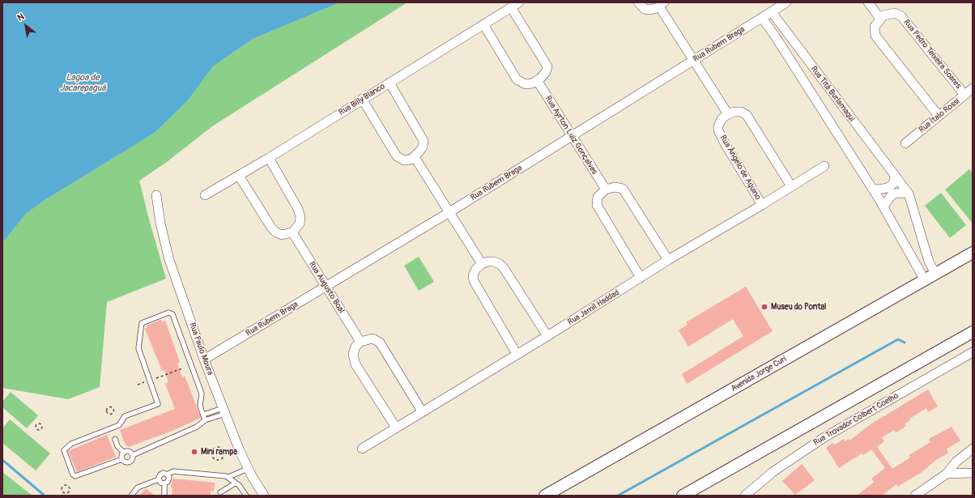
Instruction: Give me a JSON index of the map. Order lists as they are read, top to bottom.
{
  "streets": {
    "street": [
      "Rua Rubem Braga",
      "Rua Pedro Teixeira Soares",
      "Rua Titá Burlamaqui",
      "Rua Billy Blanco",
      "Rua Ítalo Rossi",
      "Rua Ayrton Luiz Gonçalves",
      "Rua Ângelo de Aquino",
      "Rua Augusto Boal",
      "Rua Jamil Haddad",
      "Rua Paulo Moura",
      "Avenida Jorge Curi",
      "Rua Trovador Colbert Coelho"
    ]
  },
  "crossings": [
    ["Rua Rubem Braga", "Rua Titá Burlamaqui"],
    ["Rua Rubem Braga", "Rua Ayrton Luiz Gonçalves"],
    ["Rua Rubem Braga", "Rua Augusto Boal"],
    ["Rua Rubem Braga", "Rua Paulo Moura"],
    ["Rua Pedro Teixeira Soares", "Rua Ítalo Rossi"],
    ["Rua Titá Burlamaqui", "Avenida Jorge Curi"],
    ["Rua Ângelo de Aquino", "Rua Jamil Haddad"]
  ],
  "water": ["Lagoa de Jacarepaguá"],
  "places": ["Museu do Pontal", "Mini rampa"],
  "north": "top left"
}
